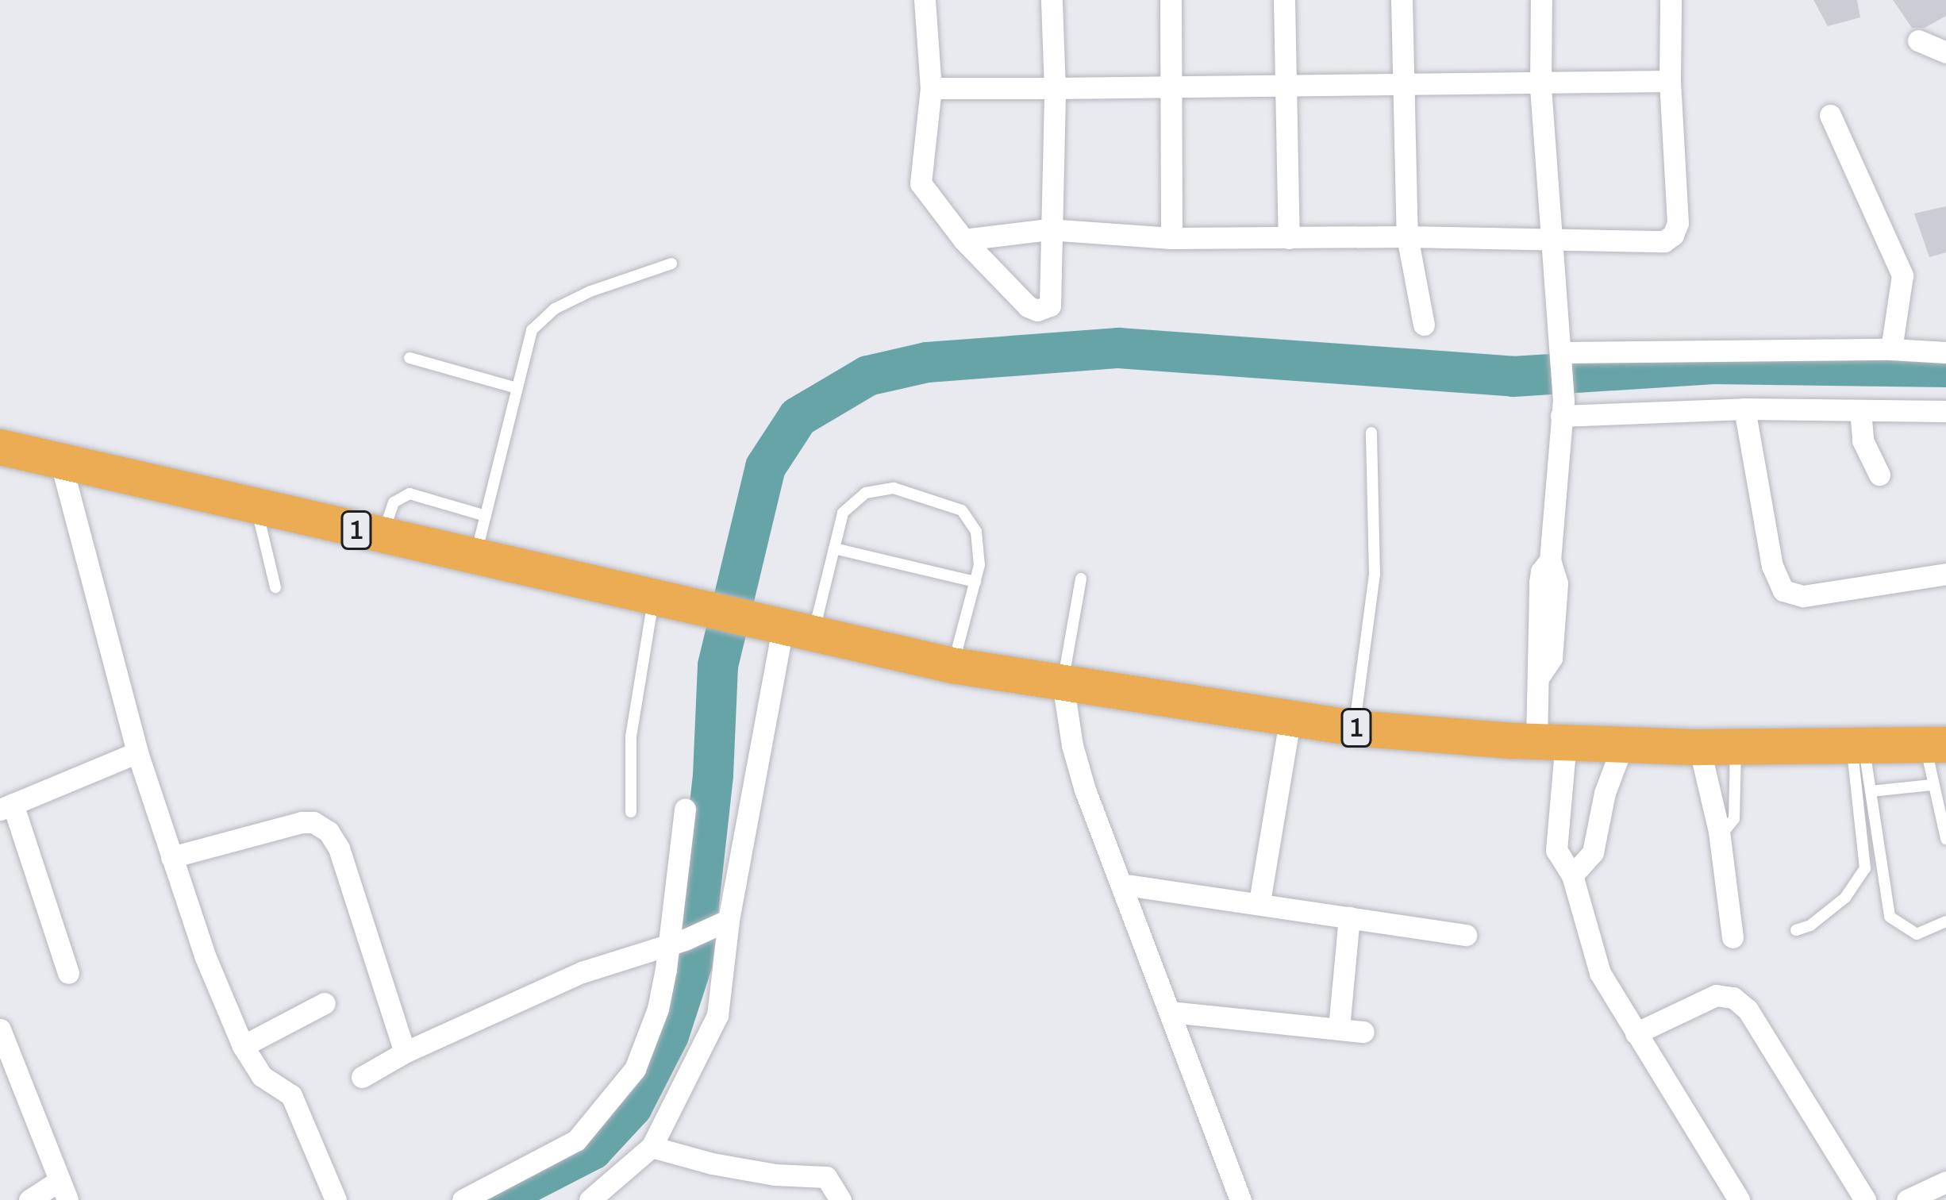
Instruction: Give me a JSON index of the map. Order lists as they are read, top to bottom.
{
  "streets": {
    "highway": ["1"]
  }
}
